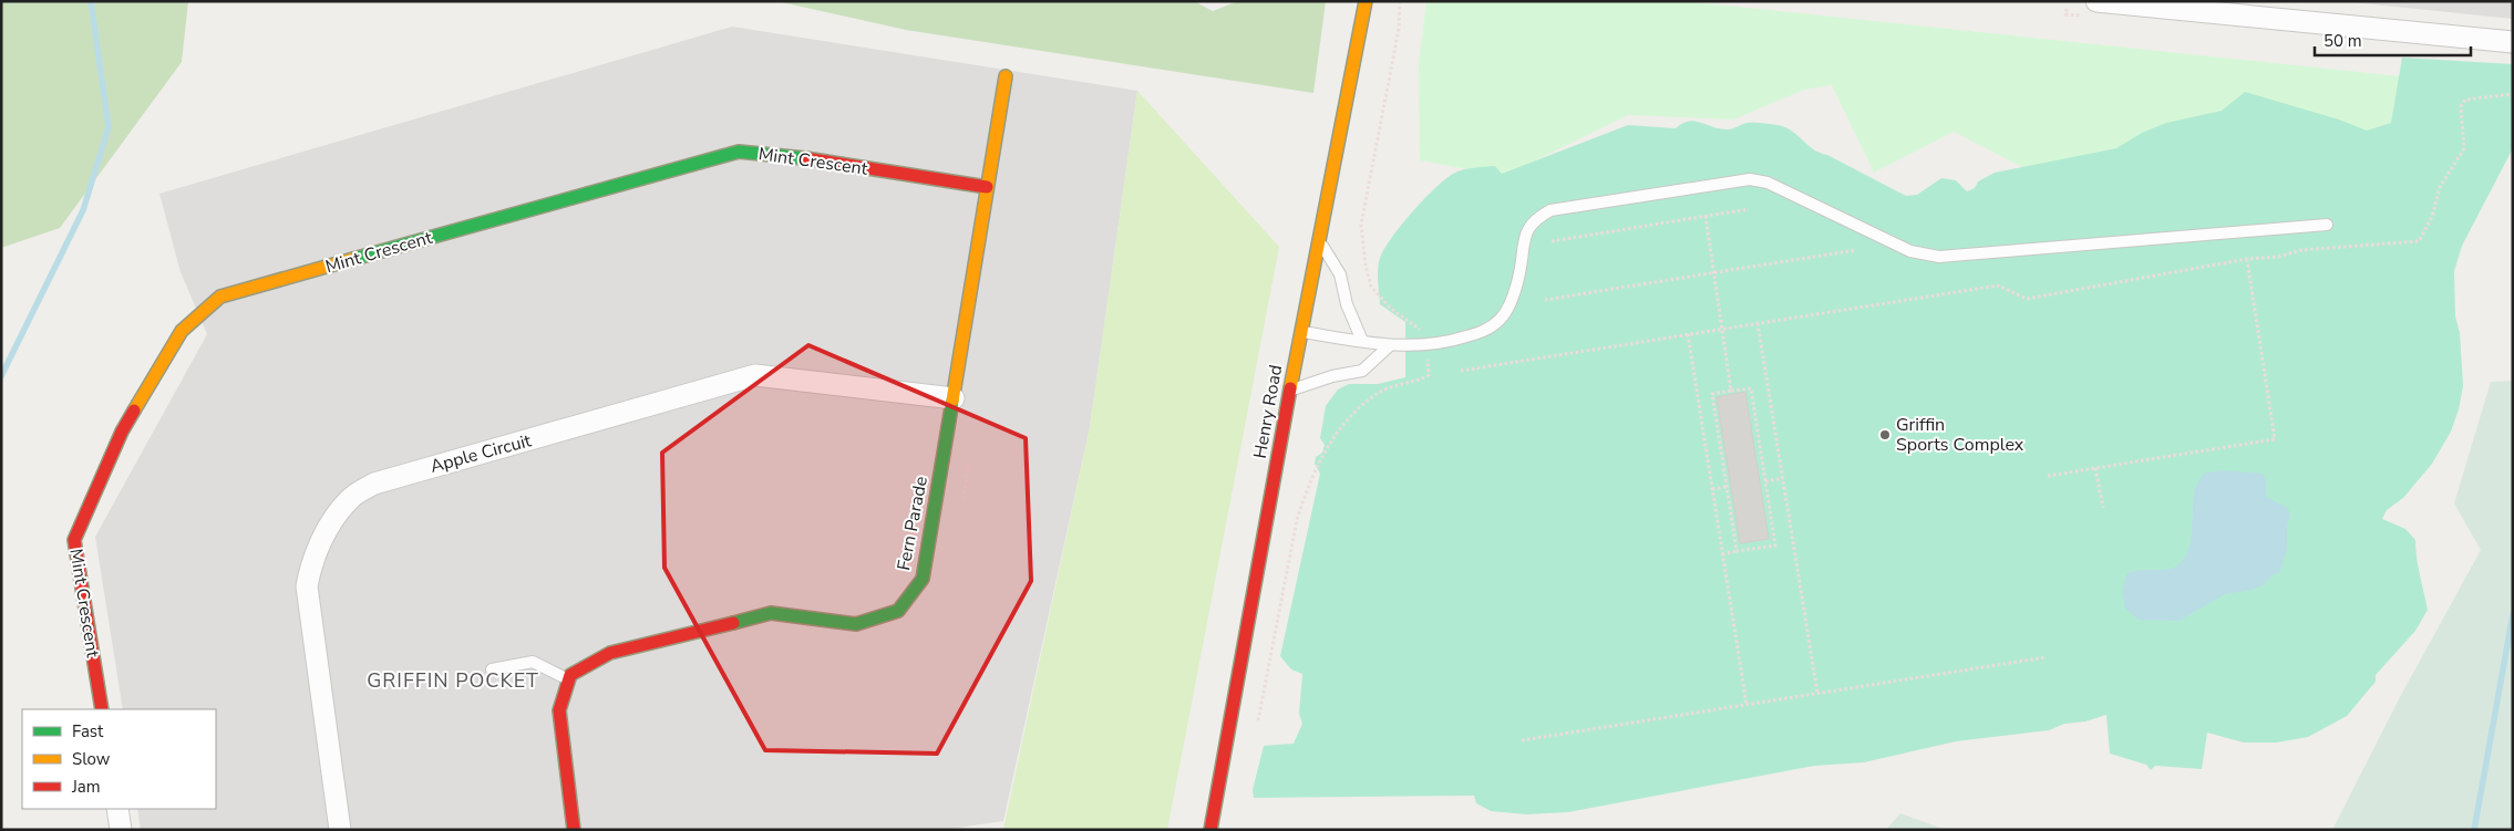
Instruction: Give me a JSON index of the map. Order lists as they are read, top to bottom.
{
  "streets": {
    "street": [
      "Mint Crescent",
      "Henry Road",
      "Apple Circuit",
      "Fern Parade"
    ]
  },
  "crossings": [
    ["Mint Crescent", "Fern Parade"],
    ["Apple Circuit", "Fern Parade"]
  ],
  "districts": ["GRIFFIN POCKET"],
  "places": ["Griffin Sports Complex"],
  "legend": ["Fast", "Slow", "Jam"],
  "scale_bar": "50 m"
}
